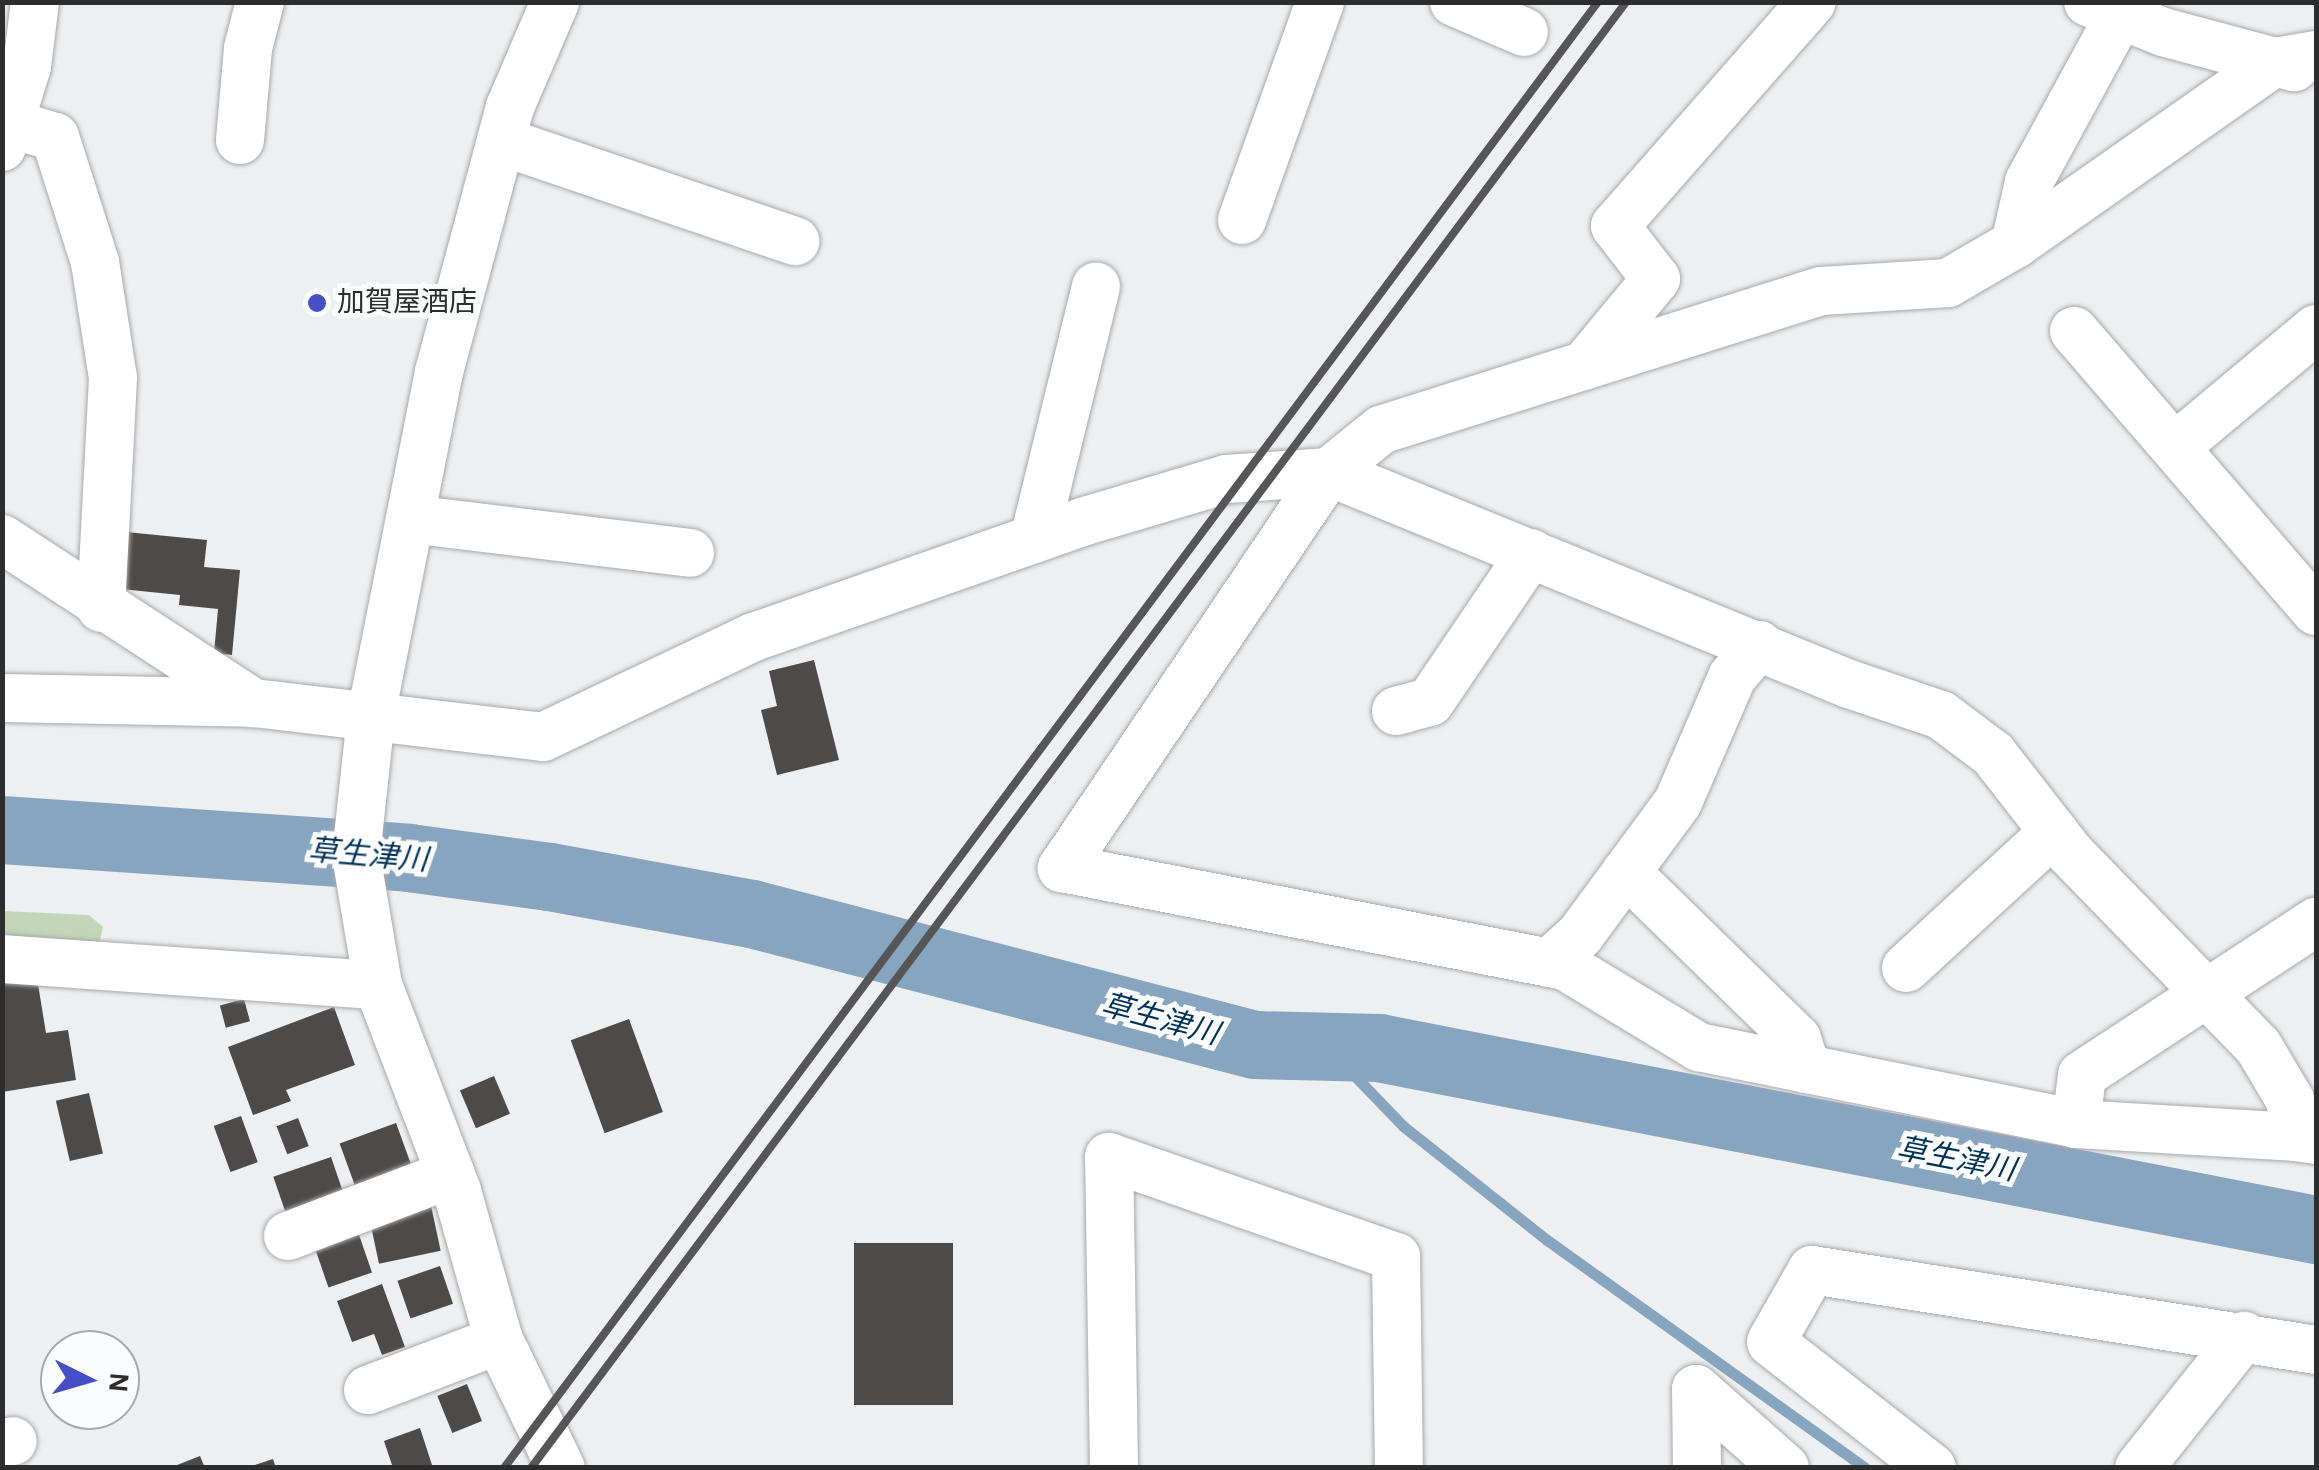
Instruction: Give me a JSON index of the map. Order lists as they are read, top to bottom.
{
  "water": ["草生津川"],
  "places": ["加賀屋酒店"],
  "north": "right"
}
